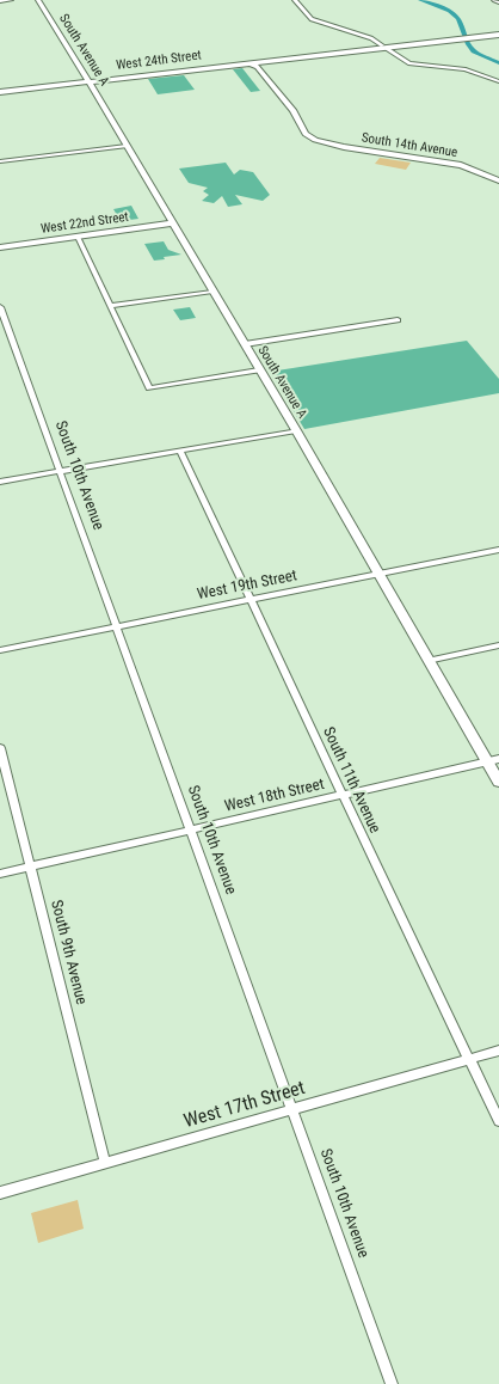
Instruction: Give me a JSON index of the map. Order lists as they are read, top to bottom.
{
  "streets": {
    "main road": [
      "South Avenue A",
      "West 24th Street",
      "South 14th Avenue",
      "West 22nd Street"
    ],
    "street": [
      "South 10th Avenue",
      "West 19th Street",
      "South 11th Avenue",
      "West 18th Street",
      "South 9th Avenue",
      "West 17th Street"
    ]
  },
  "crossings": [
    ["South Avenue A", "West 24th Street"],
    ["South Avenue A", "West 22nd Street"],
    ["South Avenue A", "West 19th Street"],
    ["South Avenue A", "West 18th Street"],
    ["West 24th Street", "South 14th Avenue"],
    ["South 10th Avenue", "West 19th Street"],
    ["South 10th Avenue", "West 18th Street"],
    ["South 10th Avenue", "West 17th Street"],
    ["West 19th Street", "South 11th Avenue"],
    ["South 11th Avenue", "West 18th Street"],
    ["South 11th Avenue", "West 17th Street"],
    ["West 18th Street", "South 9th Avenue"],
    ["South 9th Avenue", "West 17th Street"]
  ]
}
